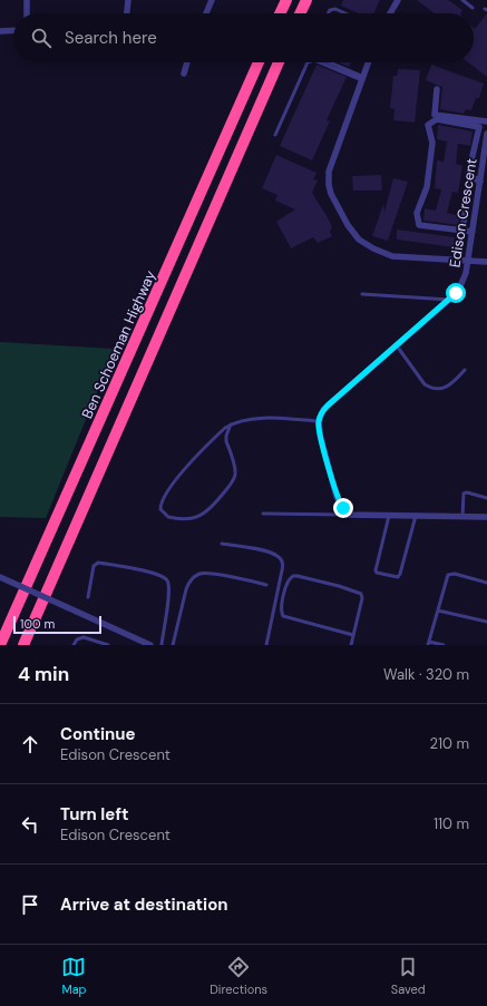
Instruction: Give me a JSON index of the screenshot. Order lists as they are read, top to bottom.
{
  "streets": {
    "highway": ["Ben Schoeman Highway"],
    "street": ["Edison Crescent"]
  },
  "scale_bar": "100 m",
  "page": {
    "search": "Search here",
    "scale": "100 m",
    "heading": ["4 min", "Walk · 320 m"],
    "list": [
      ["Continue", "Edison Crescent", "210 m"],
      ["Turn left", "Edison Crescent", "110 m"],
      "Arrive at destination"
    ],
    "nav": ["Map", "Directions", "Saved"]
  }
}
